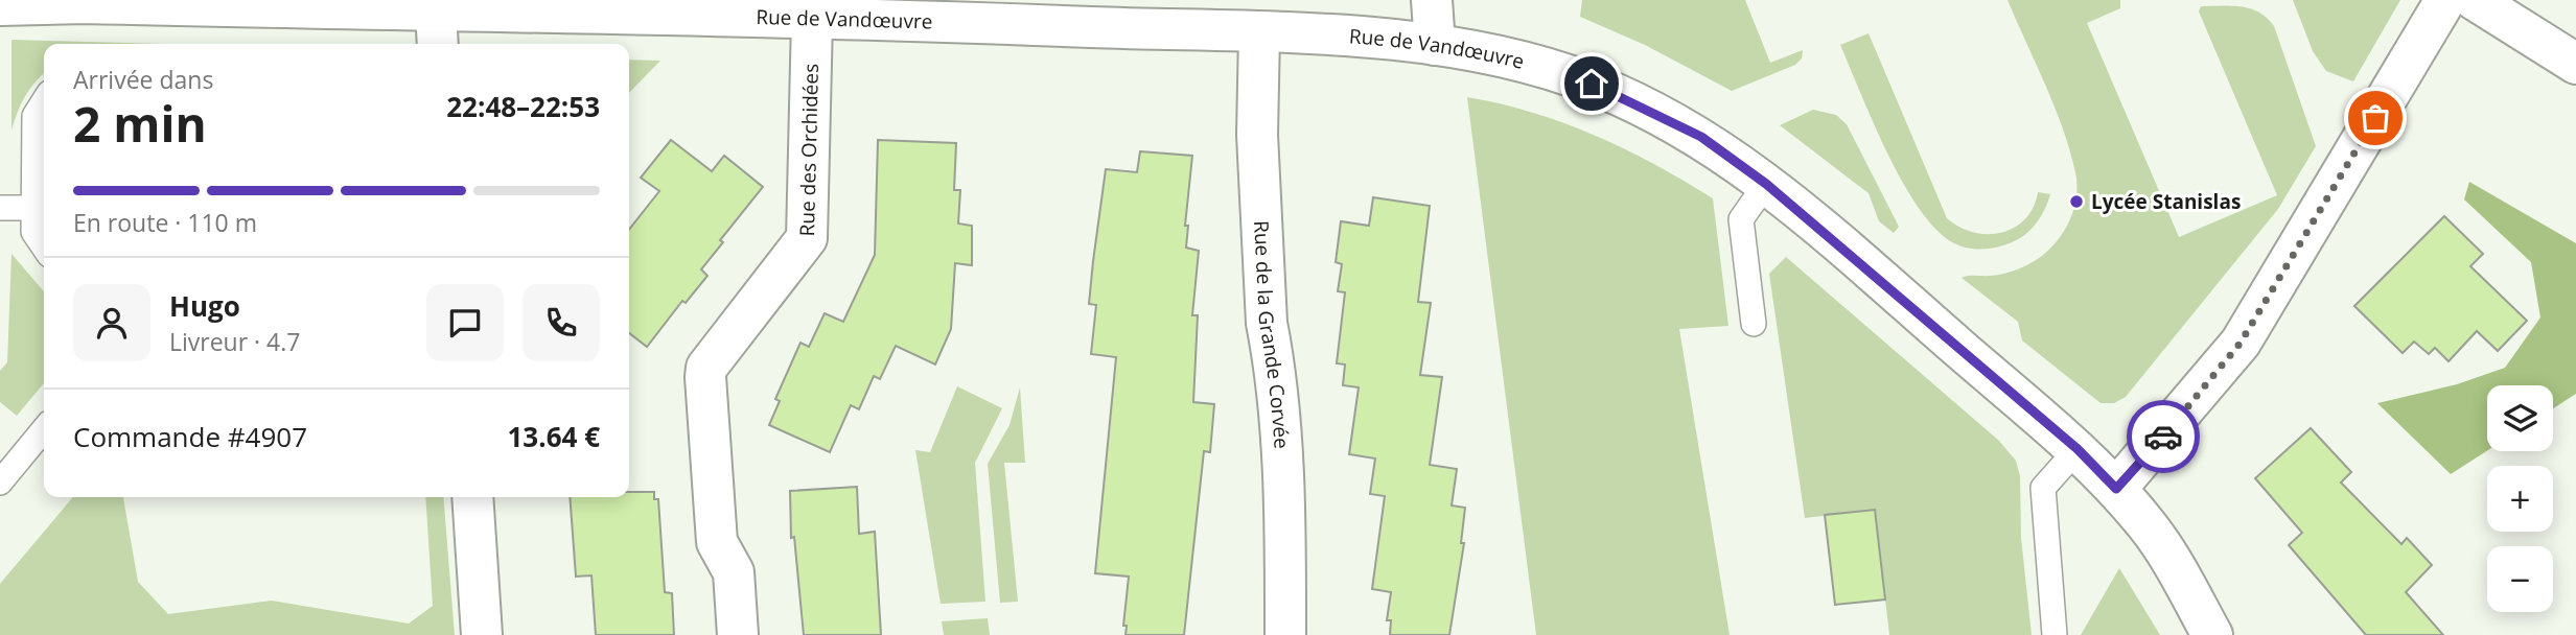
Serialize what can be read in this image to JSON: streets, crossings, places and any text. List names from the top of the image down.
{
  "streets": {
    "street": ["Rue de Vandœuvre", "Rue des Orchidées", "Rue de la Grande Corvée"]
  },
  "crossings": [
    ["Rue de Vandœuvre", "Rue des Orchidées"],
    ["Rue de Vandœuvre", "Rue de la Grande Corvée"]
  ],
  "places": ["Lycée Stanislas"],
  "page": {
    "heading": ["2 min", "Arrivée dans", "22:48–22:53"],
    "panel": [
      "Hugo",
      "Livreur · 4.7",
      "Commande #4907",
      "13.64 €"
    ],
    "bar": "En route · 110 m",
    "map_buttons": ["+", "−"]
  }
}
